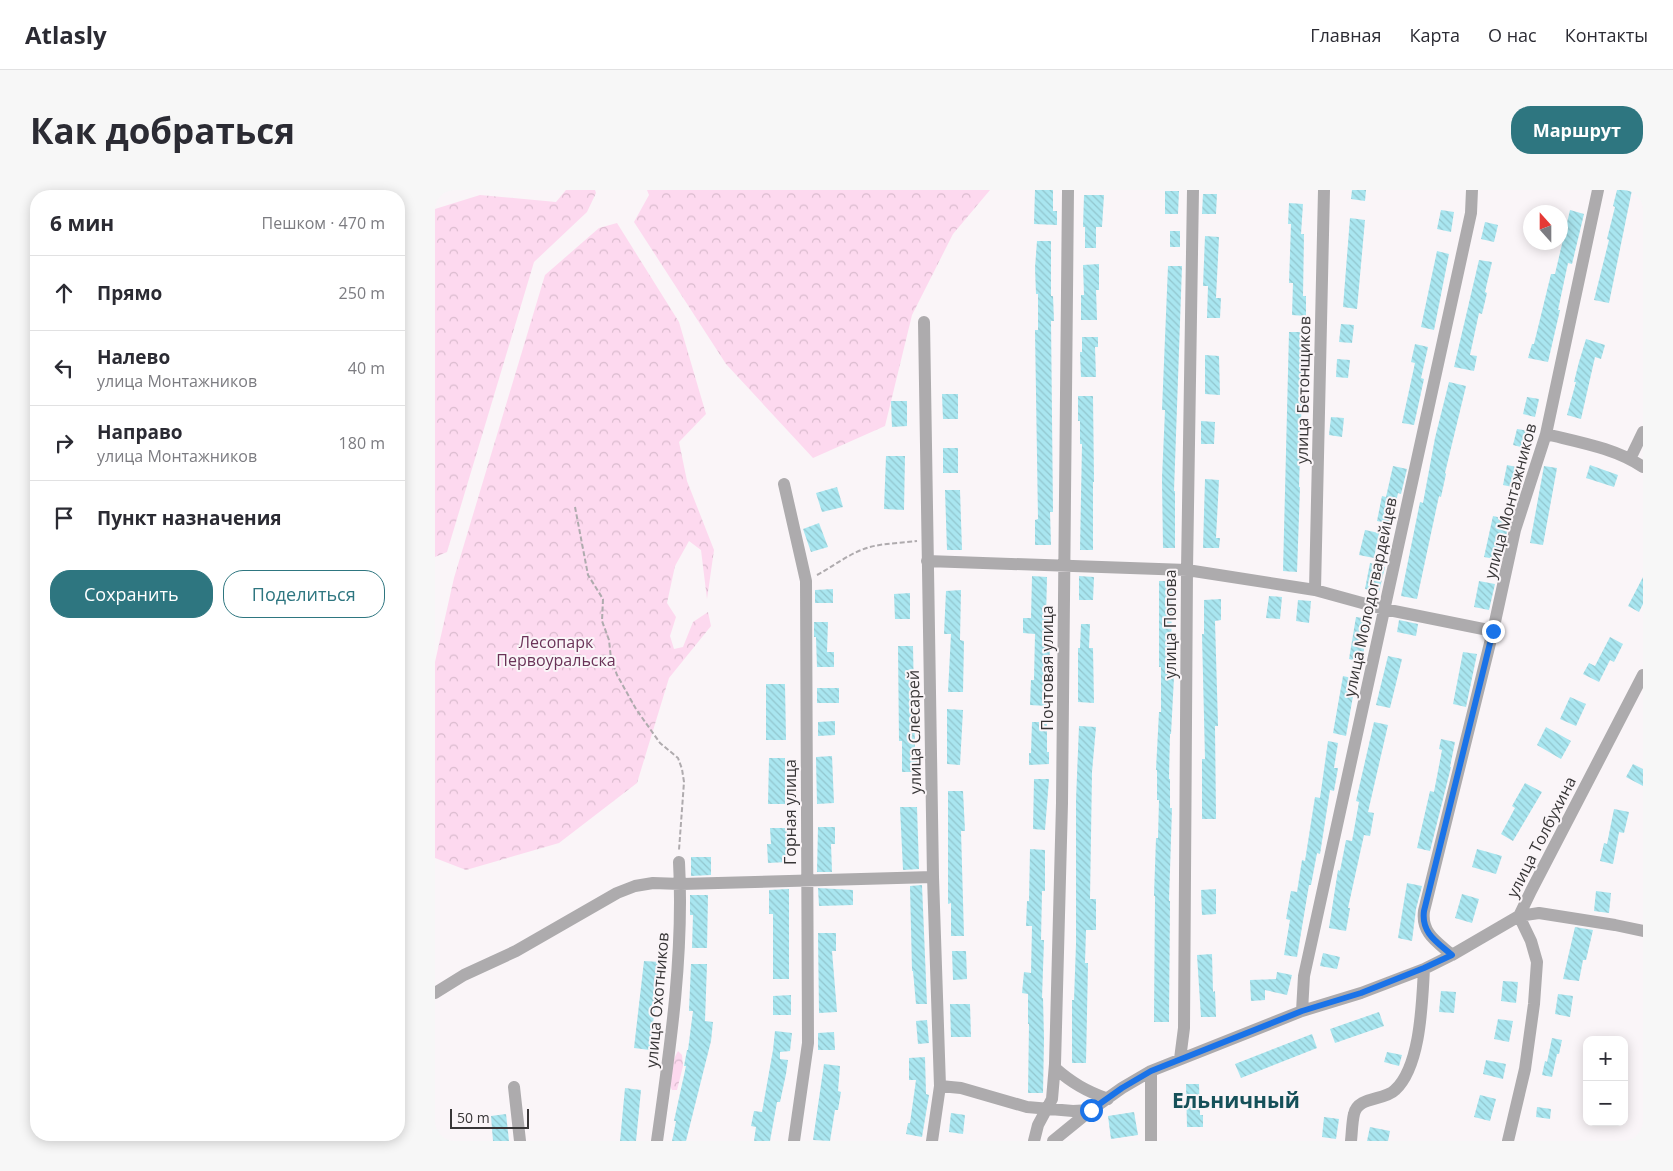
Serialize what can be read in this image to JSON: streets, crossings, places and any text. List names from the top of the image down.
{
  "streets": {
    "street": [
      "улица Бетонщиков",
      "улица Монтажников",
      "улица Молодогвардейцев",
      "улица Попова",
      "Почтовая улица",
      "улица Слесарей",
      "Горная улица",
      "улица Толбухина",
      "улица Охотников"
    ]
  },
  "districts": ["Ельничный"],
  "parks": ["Лесопарк Первоуральска"],
  "scale_bar": "50 m",
  "north": "top",
  "page": {
    "header": "Atlasly",
    "nav": [
      "Главная",
      "Карта",
      "О нас",
      "Контакты"
    ],
    "buttons": [
      "Маршрут",
      ["Сохранить", "Поделиться"]
    ],
    "title": "Как добраться",
    "heading": ["6 мин", "Пешком · 470 m"],
    "list": [
      ["Прямо", "250 m"],
      ["Налево", "улица Монтажников", "40 m"],
      ["Направо", "улица Монтажников", "180 m"],
      "Пункт назначения"
    ],
    "map_buttons": ["+", "−"],
    "scale": "50 m"
  }
}
